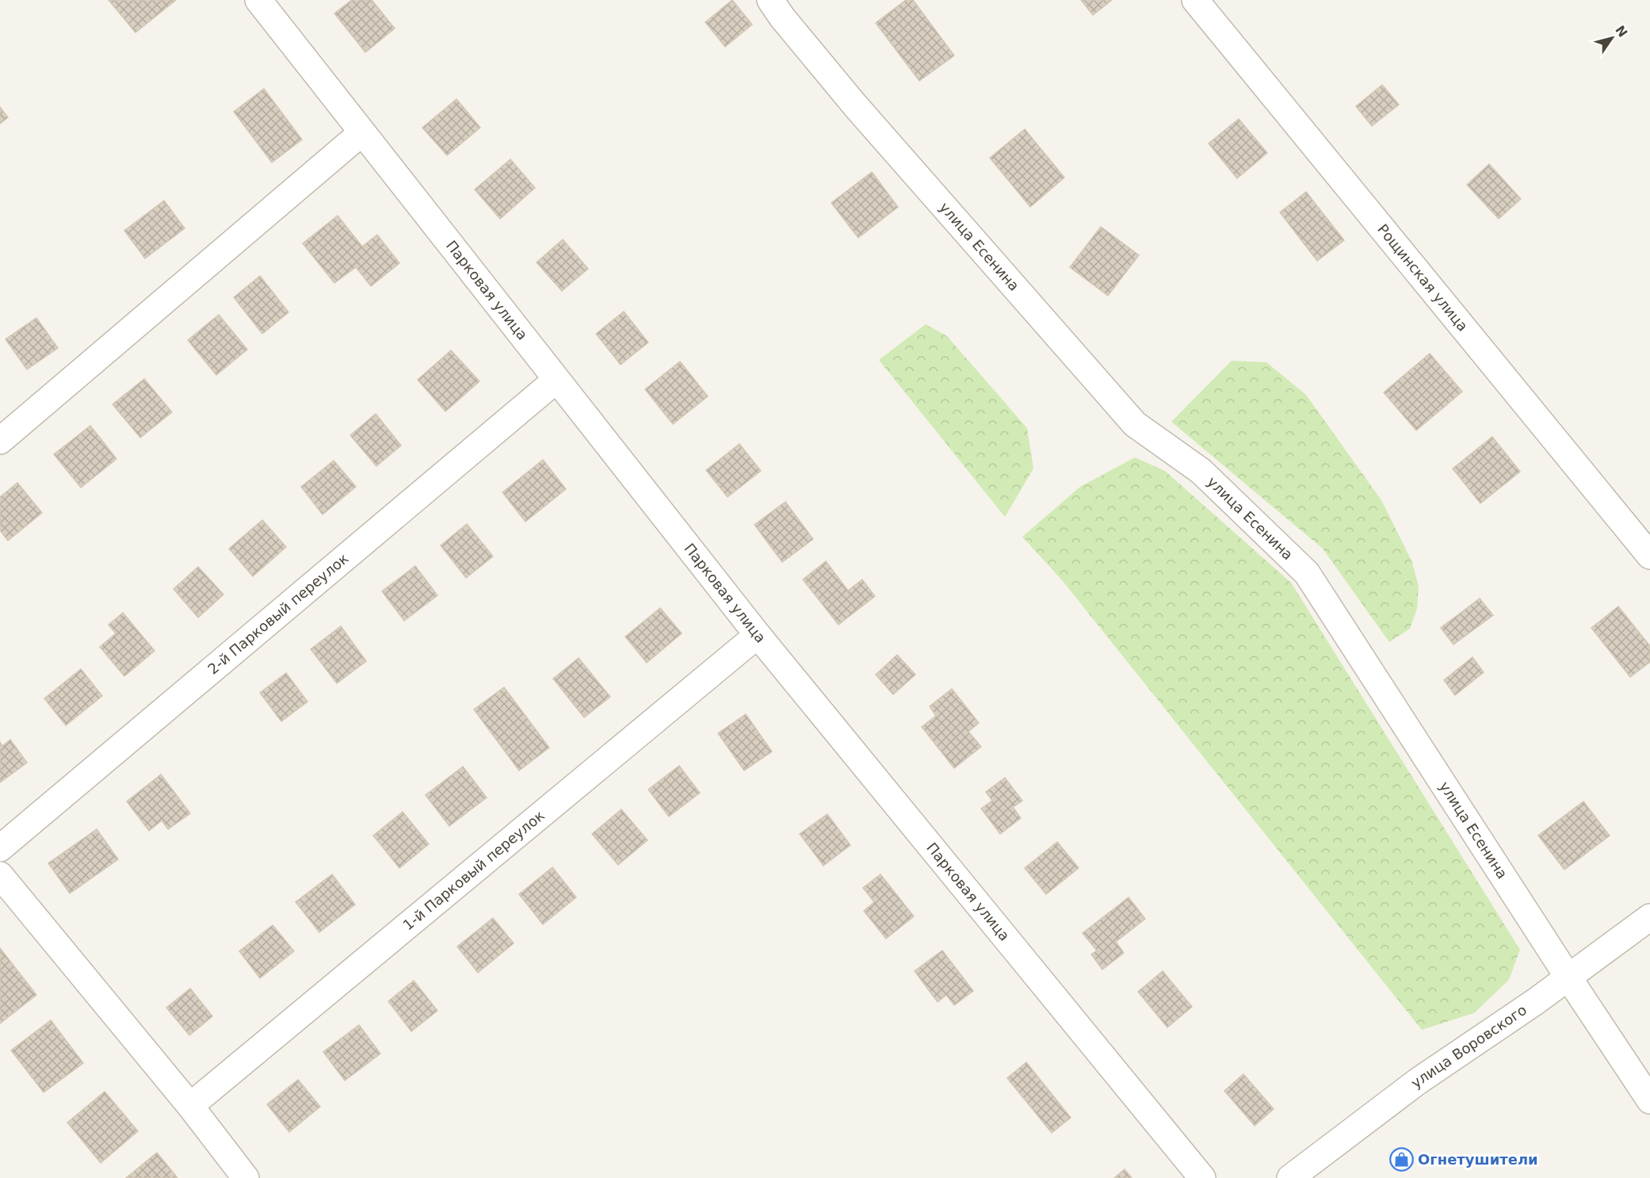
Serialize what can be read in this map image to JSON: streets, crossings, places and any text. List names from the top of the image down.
{
  "streets": {
    "street": [
      "улица Есенина",
      "Рощинская улица",
      "Парковая улица",
      "2-й Парковый переулок",
      "1-й Парковый переулок",
      "улица Воровского"
    ]
  },
  "crossings": [
    ["улица Есенина", "улица Воровского"],
    ["Парковая улица", "2-й Парковый переулок"],
    ["Парковая улица", "1-й Парковый переулок"]
  ],
  "places": {
    "shop": ["Огнетушители"]
  },
  "north": "top right"
}
